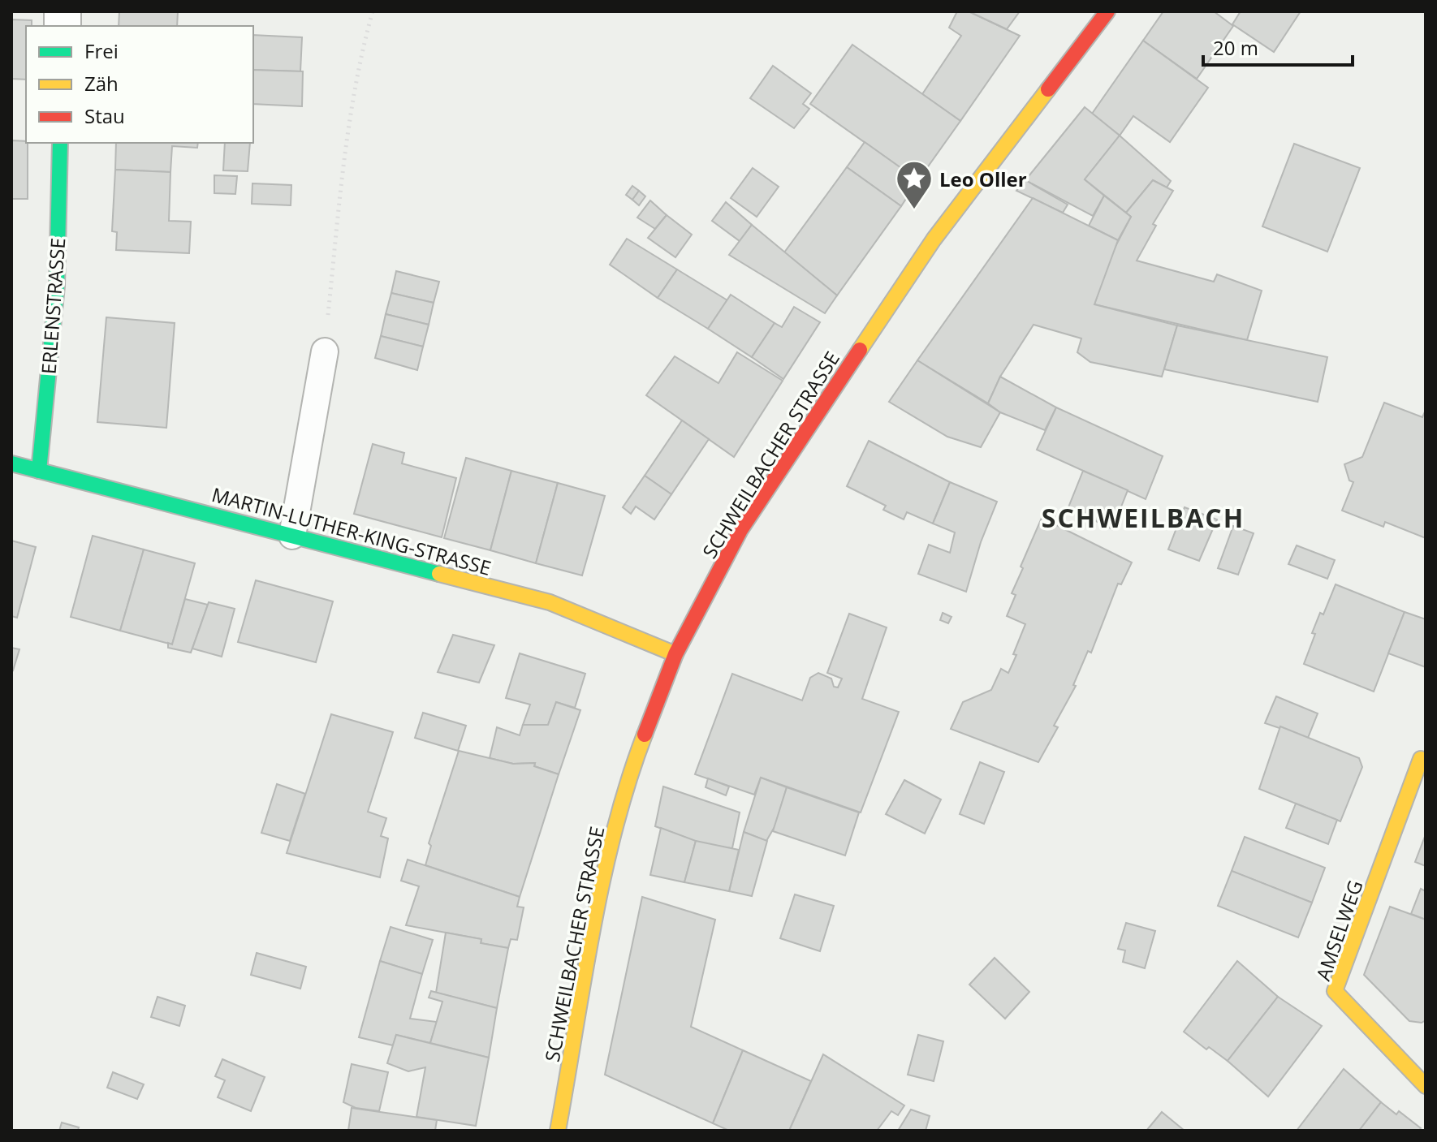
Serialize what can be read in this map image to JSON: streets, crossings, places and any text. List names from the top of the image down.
{
  "streets": {
    "street": [
      "ERLENSTRASSE",
      "SCHWEILBACHER STRASSE",
      "MARTIN-LUTHER-KING-STRASSE",
      "AMSELWEG"
    ]
  },
  "crossings": [
    ["ERLENSTRASSE", "MARTIN-LUTHER-KING-STRASSE"],
    ["SCHWEILBACHER STRASSE", "MARTIN-LUTHER-KING-STRASSE"]
  ],
  "districts": ["SCHWEILBACH"],
  "places": {
    "place": ["Leo Oller"]
  },
  "legend": ["Frei", "Zäh", "Stau"],
  "scale_bar": "20 m"
}
